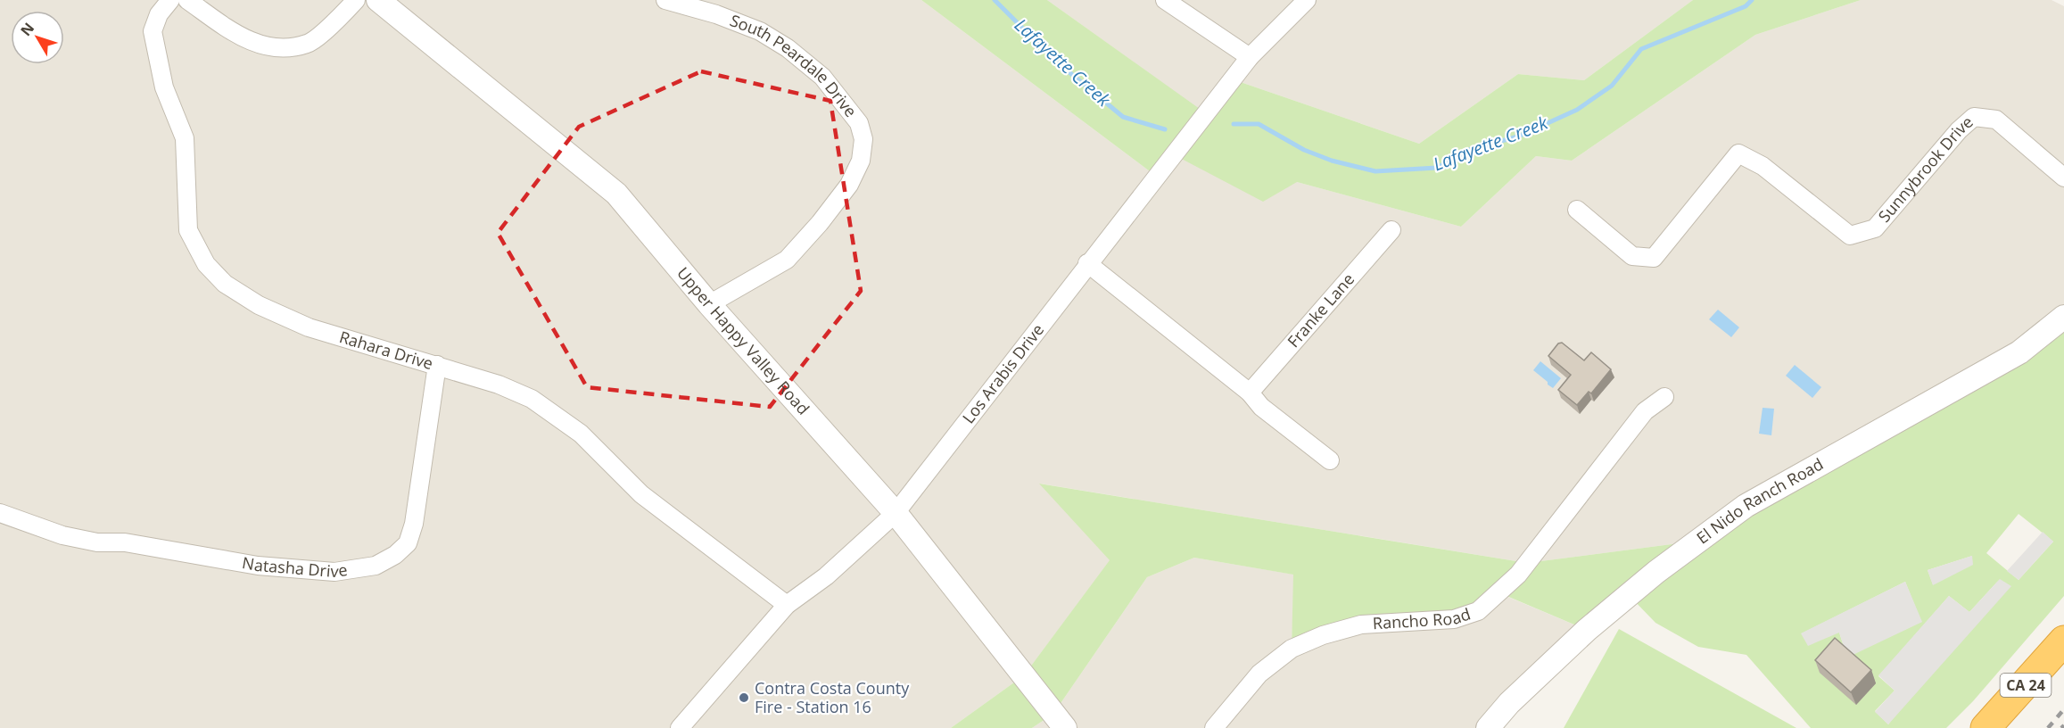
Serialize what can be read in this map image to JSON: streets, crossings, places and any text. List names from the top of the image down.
{
  "streets": {
    "highway": ["CA 24"],
    "street": [
      "South Peardale Drive",
      "Sunnybrook Drive",
      "Franke Lane",
      "Upper Happy Valley Road",
      "Rahara Drive",
      "Los Arabis Drive",
      "El Nido Ranch Road",
      "Natasha Drive",
      "Rancho Road"
    ]
  },
  "crossings": [
    ["South Peardale Drive", "Upper Happy Valley Road"],
    ["Upper Happy Valley Road", "Los Arabis Drive"],
    ["Rahara Drive", "Los Arabis Drive"],
    ["Rahara Drive", "Natasha Drive"]
  ],
  "water": ["Lafayette Creek"],
  "places": ["Contra Costa County Fire - Station 16"],
  "north": "top left"
}
